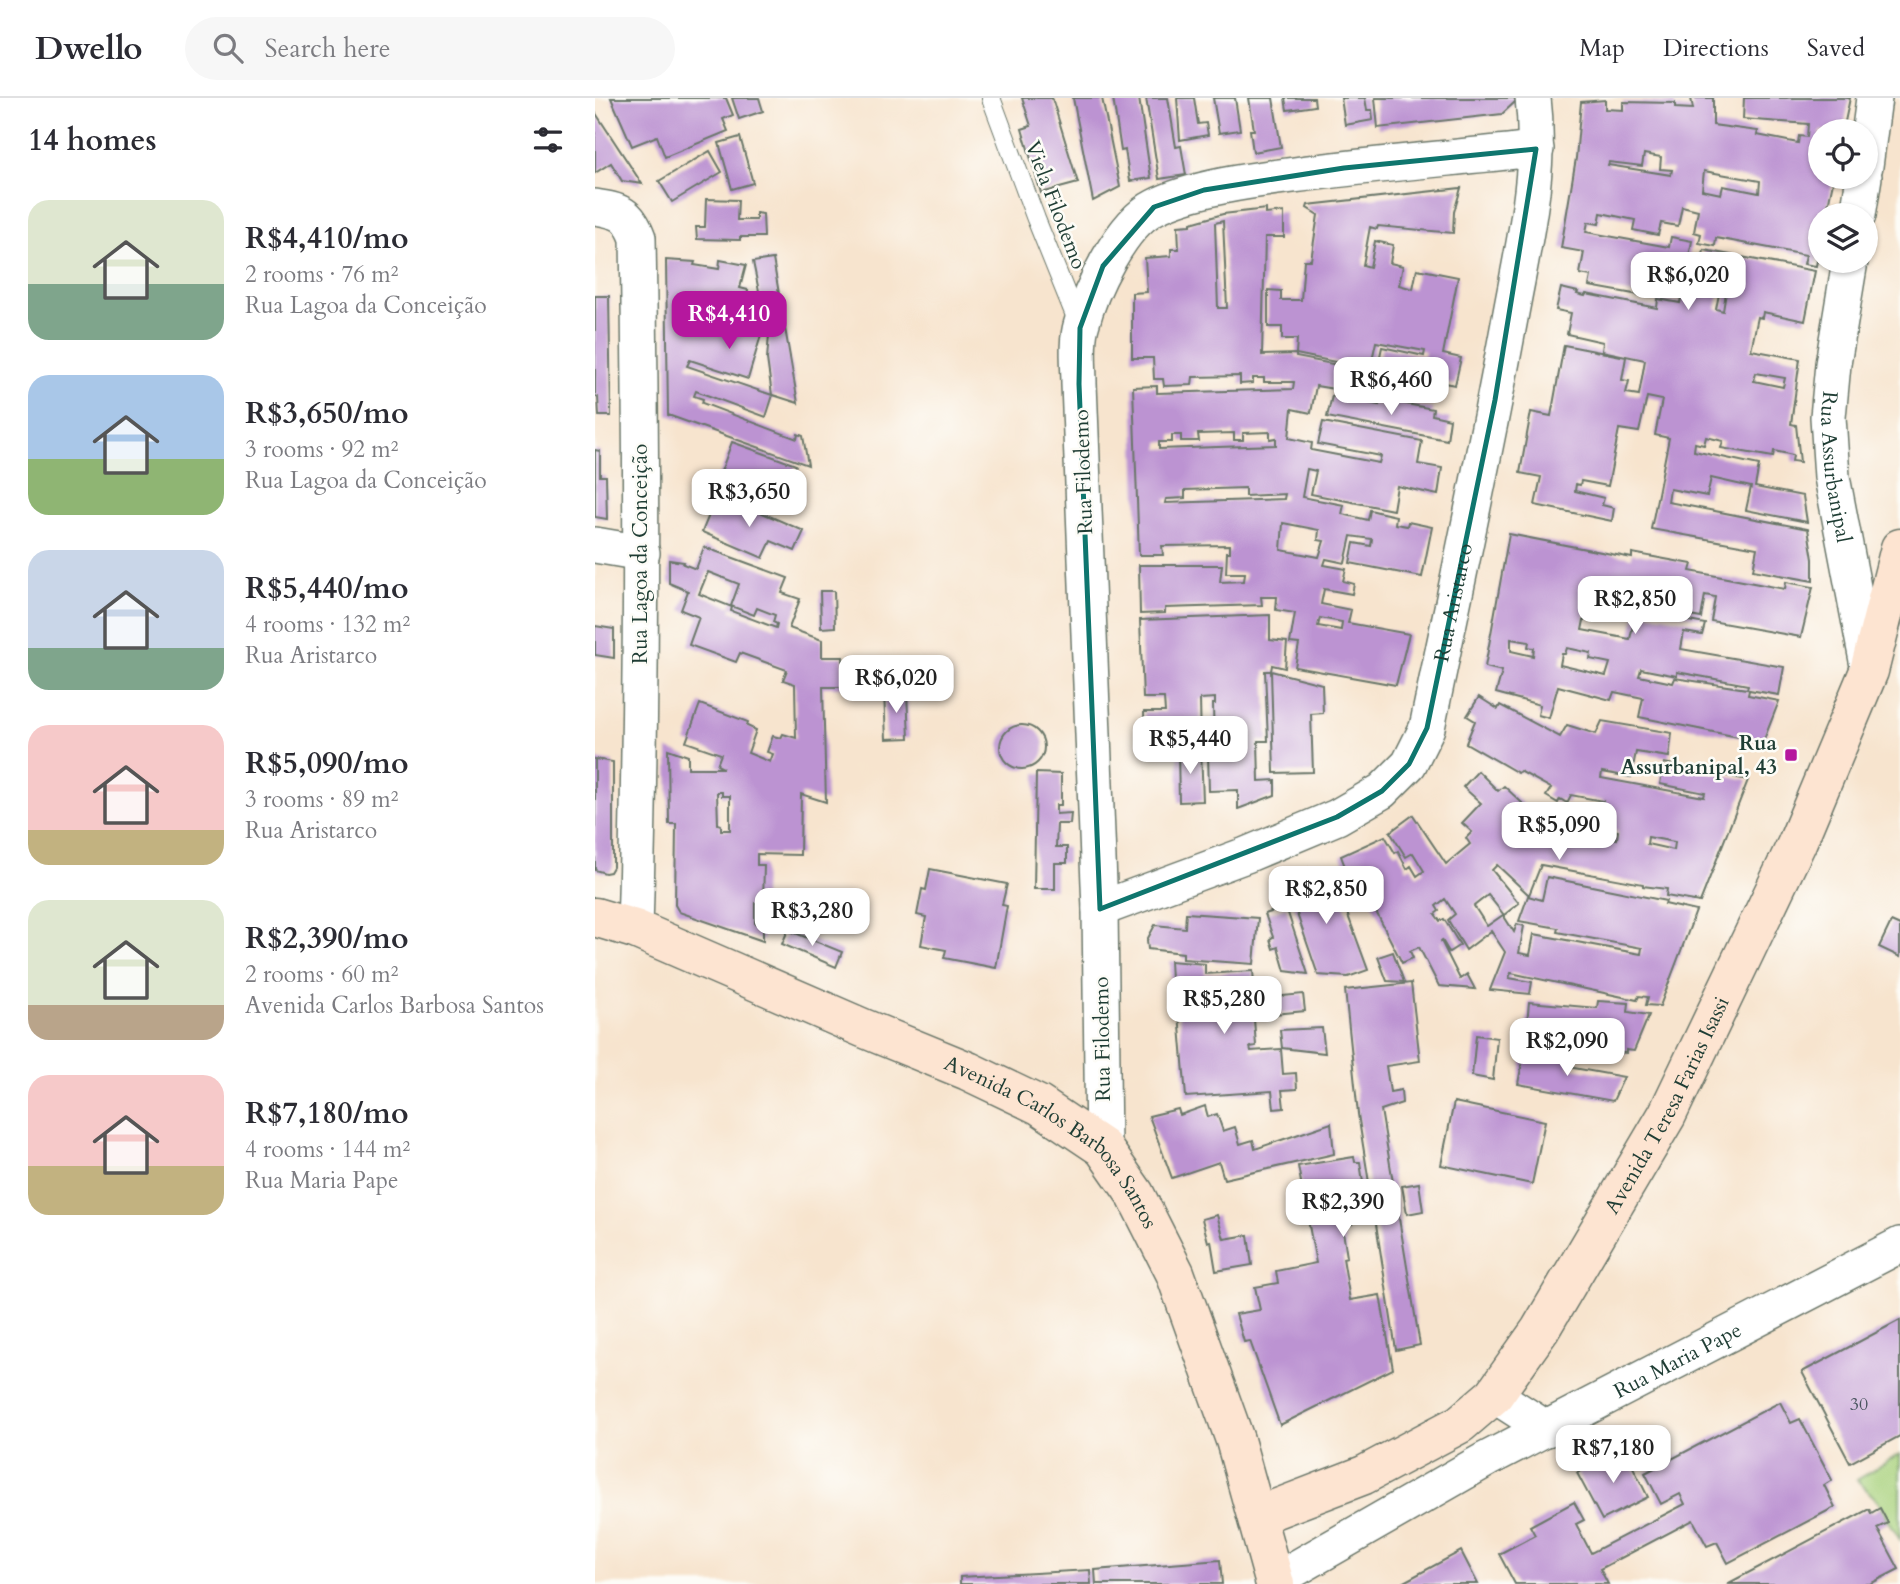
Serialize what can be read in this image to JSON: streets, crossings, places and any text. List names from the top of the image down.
{
  "streets": {
    "street": [
      "Rua Assurbanipal",
      "Rua Filodemo",
      "Rua Lagoa da Conceição",
      "Rua Aristarco",
      "Avenida Teresa Farias Isassi",
      "Avenida Carlos Barbosa Santos",
      "Rua Maria Pape"
    ],
    "lane": ["Viela Filodemo"]
  },
  "crossings": [
    ["Viela Filodemo", "Rua Filodemo"],
    ["Rua Assurbanipal", "Avenida Teresa Farias Isassi"],
    ["Rua Filodemo", "Rua Aristarco"],
    ["Rua Filodemo", "Avenida Carlos Barbosa Santos"],
    ["Rua Lagoa da Conceição", "Avenida Carlos Barbosa Santos"],
    ["Avenida Teresa Farias Isassi", "Avenida Carlos Barbosa Santos"],
    ["Avenida Carlos Barbosa Santos", "Rua Maria Pape"]
  ],
  "places": {
    "transit": ["Rua Assurbanipal, 43"]
  },
  "house_numbers": ["30"],
  "page": {
    "header": "Dwello",
    "search": "Search here",
    "nav": ["Map", "Directions", "Saved"],
    "heading": "14 homes",
    "list": [
      {
        "name": "R$4,410/mo",
        "note": "2 rooms · 76 m² · Rua Lagoa da Conceição"
      },
      {
        "name": "R$3,650/mo",
        "note": "3 rooms · 92 m² · Rua Lagoa da Conceição"
      },
      {
        "name": "R$5,440/mo",
        "note": "4 rooms · 132 m² · Rua Aristarco"
      },
      {
        "name": "R$5,090/mo",
        "note": "3 rooms · 89 m² · Rua Aristarco"
      },
      {
        "name": "R$2,390/mo",
        "note": "2 rooms · 60 m² · Avenida Carlos Barbosa Santos"
      },
      {
        "name": "R$7,180/mo",
        "note": "4 rooms · 144 m² · Rua Maria Pape"
      }
    ],
    "price": [
      "R$6,020",
      "R$4,410",
      "R$6,460",
      "R$3,650",
      "R$2,850",
      "R$6,020",
      "R$5,440",
      "R$5,090",
      "R$2,850",
      "R$3,280",
      "R$5,280",
      "R$2,090",
      "R$2,390",
      "R$7,180"
    ]
  }
}
